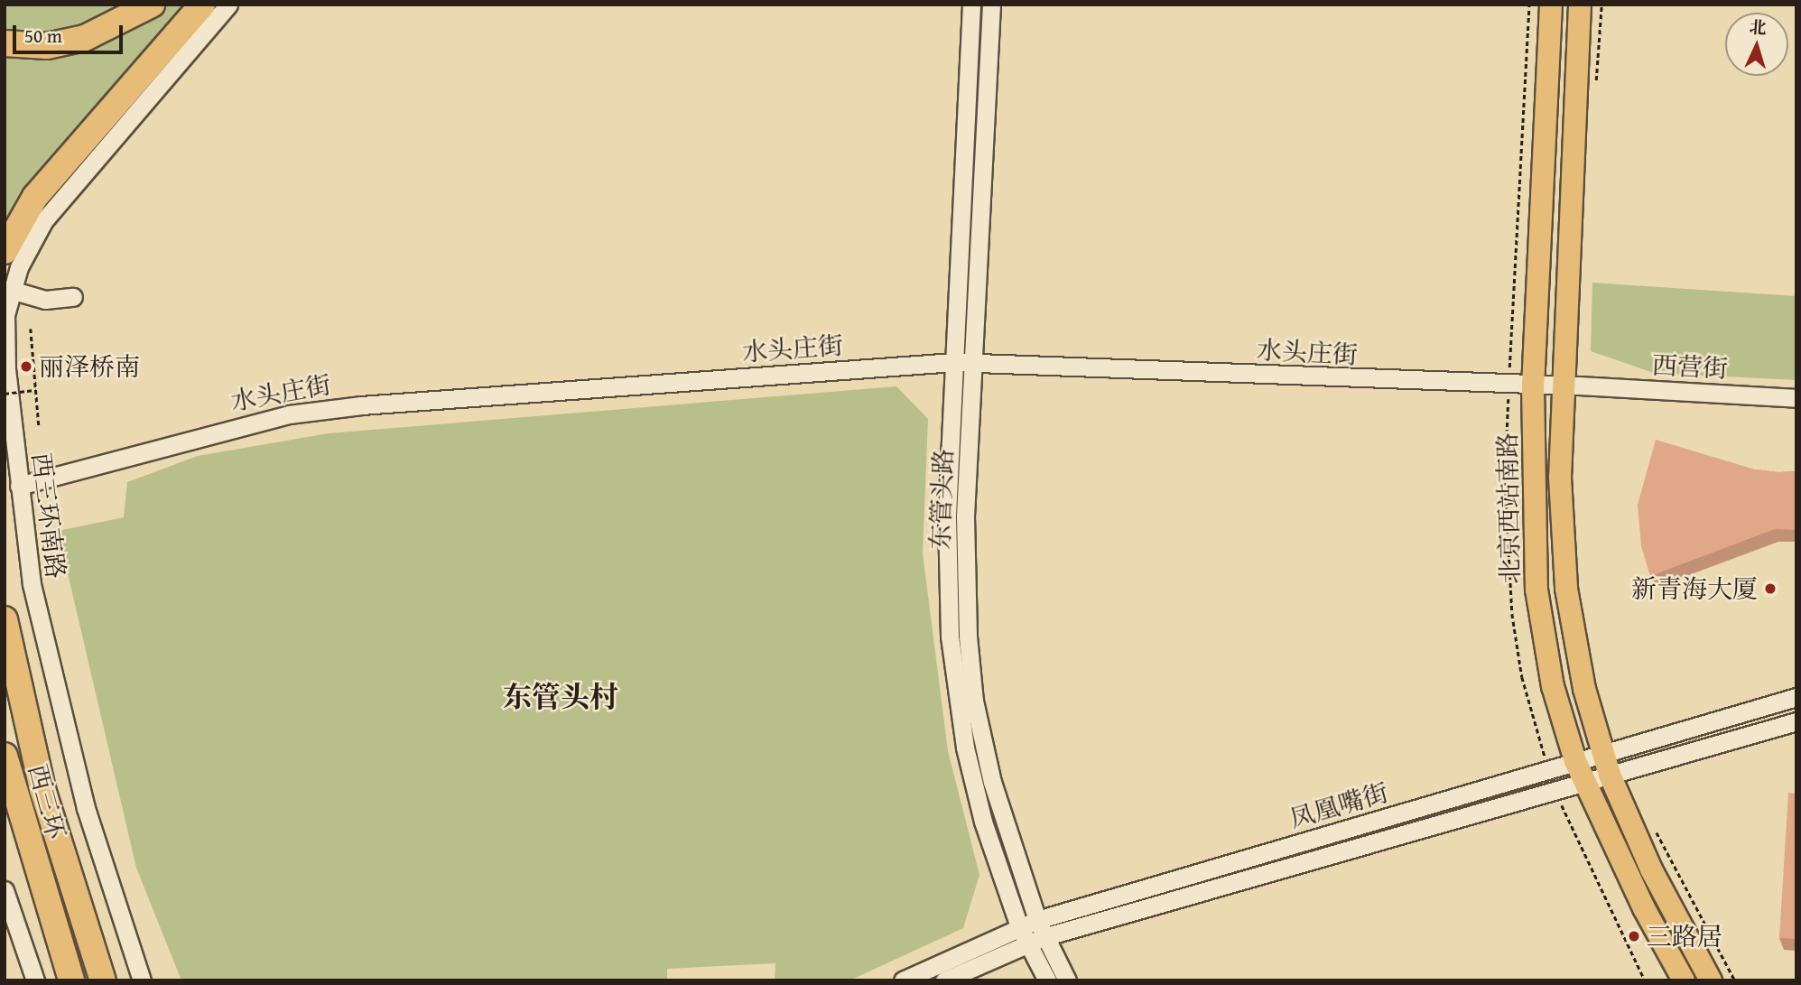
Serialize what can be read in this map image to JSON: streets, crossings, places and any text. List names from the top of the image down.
{
  "streets": {
    "highway": ["西三环"],
    "main road": ["北京西站南路"],
    "street": [
      "水头庄街",
      "西营街",
      "东管头路",
      "西三环南路",
      "凤凰嘴街"
    ]
  },
  "crossings": [
    ["水头庄街", "西营街"],
    ["水头庄街", "东管头路"],
    ["水头庄街", "北京西站南路"],
    ["水头庄街", "西三环南路"],
    ["西营街", "北京西站南路"],
    ["东管头路", "凤凰嘴街"],
    ["北京西站南路", "凤凰嘴街"]
  ],
  "districts": ["东管头村"],
  "places": ["丽泽桥南", "新青海大厦", "三路居"],
  "scale_bar": "50 m",
  "north": "top"
}
